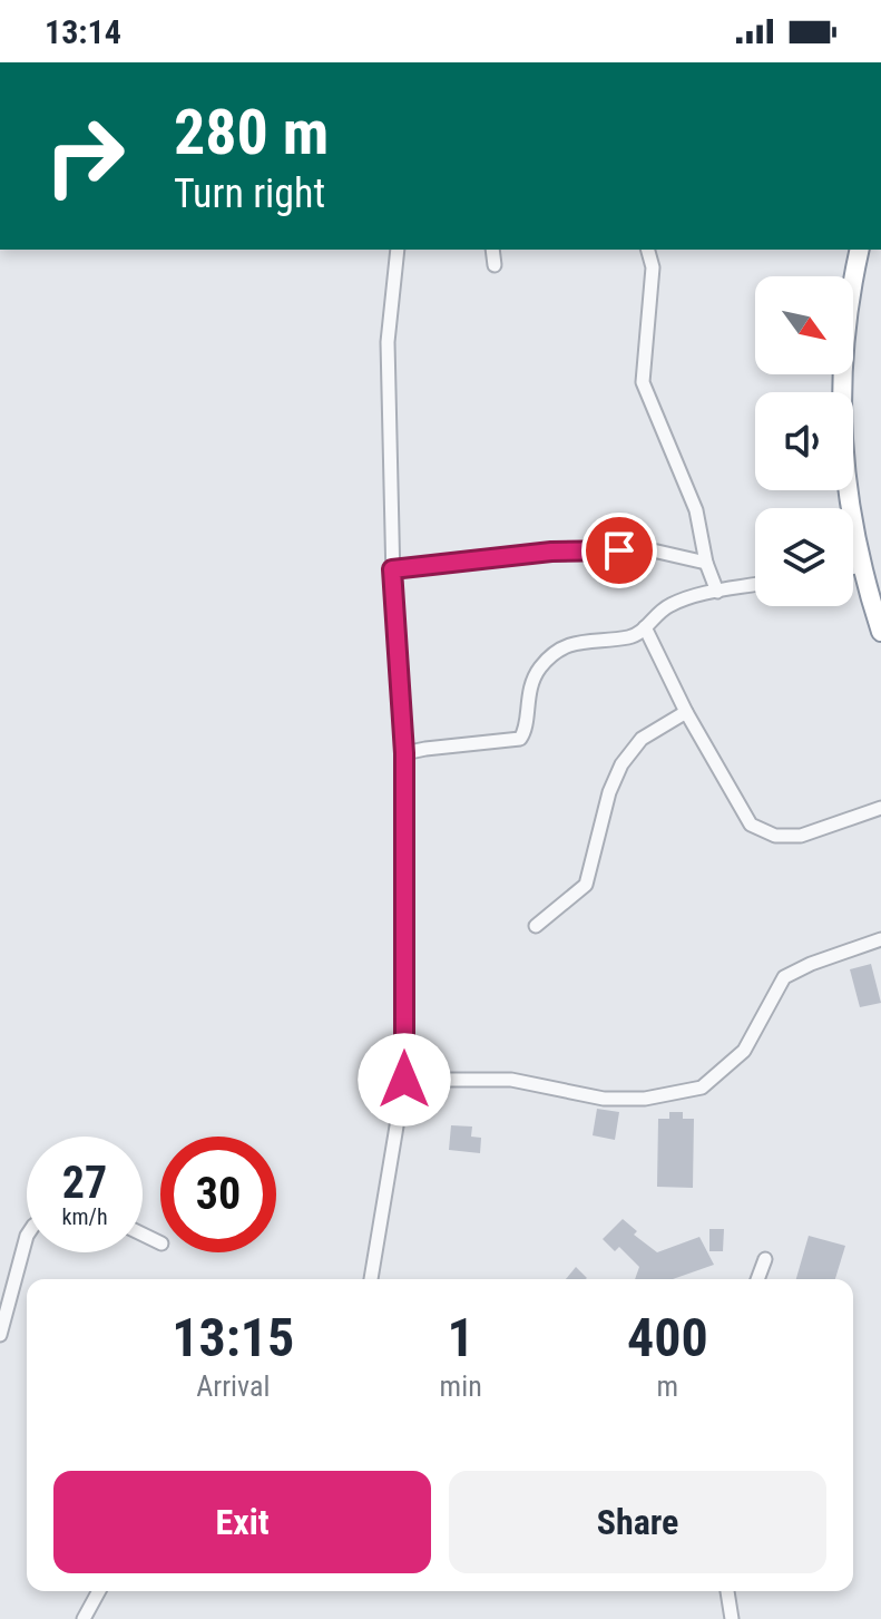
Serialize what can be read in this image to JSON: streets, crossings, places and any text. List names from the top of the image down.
{
  "north": "bottom right",
  "page": {
    "status": "13:14",
    "turn": ["280 m", "Turn right"],
    "speed": "27 km/h",
    "limit": "30",
    "eta": [
      "13:15",
      "Arrival",
      "1",
      "min",
      "400",
      "m"
    ],
    "buttons": ["Exit", "Share"]
  }
}
